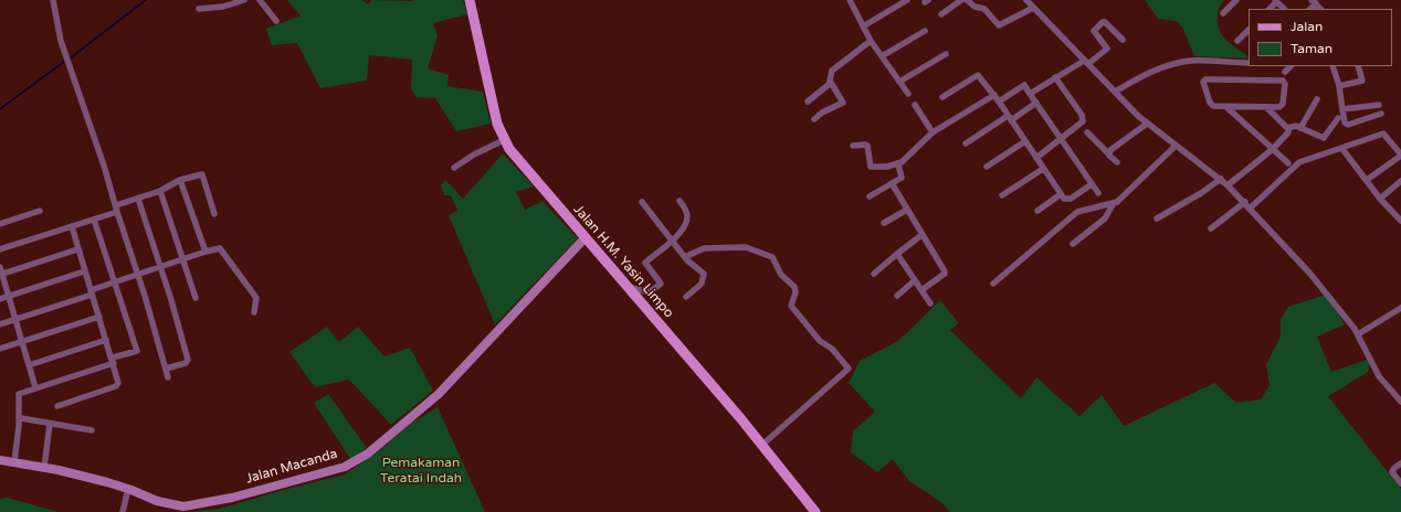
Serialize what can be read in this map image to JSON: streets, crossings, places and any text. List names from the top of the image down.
{
  "streets": {
    "main road": ["Jalan H.M. Yasin Limpo"],
    "street": ["Jalan Macanda"]
  },
  "crossings": [
    ["Jalan H.M. Yasin Limpo", "Jalan Macanda"]
  ],
  "parks": ["Pemakaman Teratai Indah"],
  "legend": ["Jalan", "Taman"]
}
